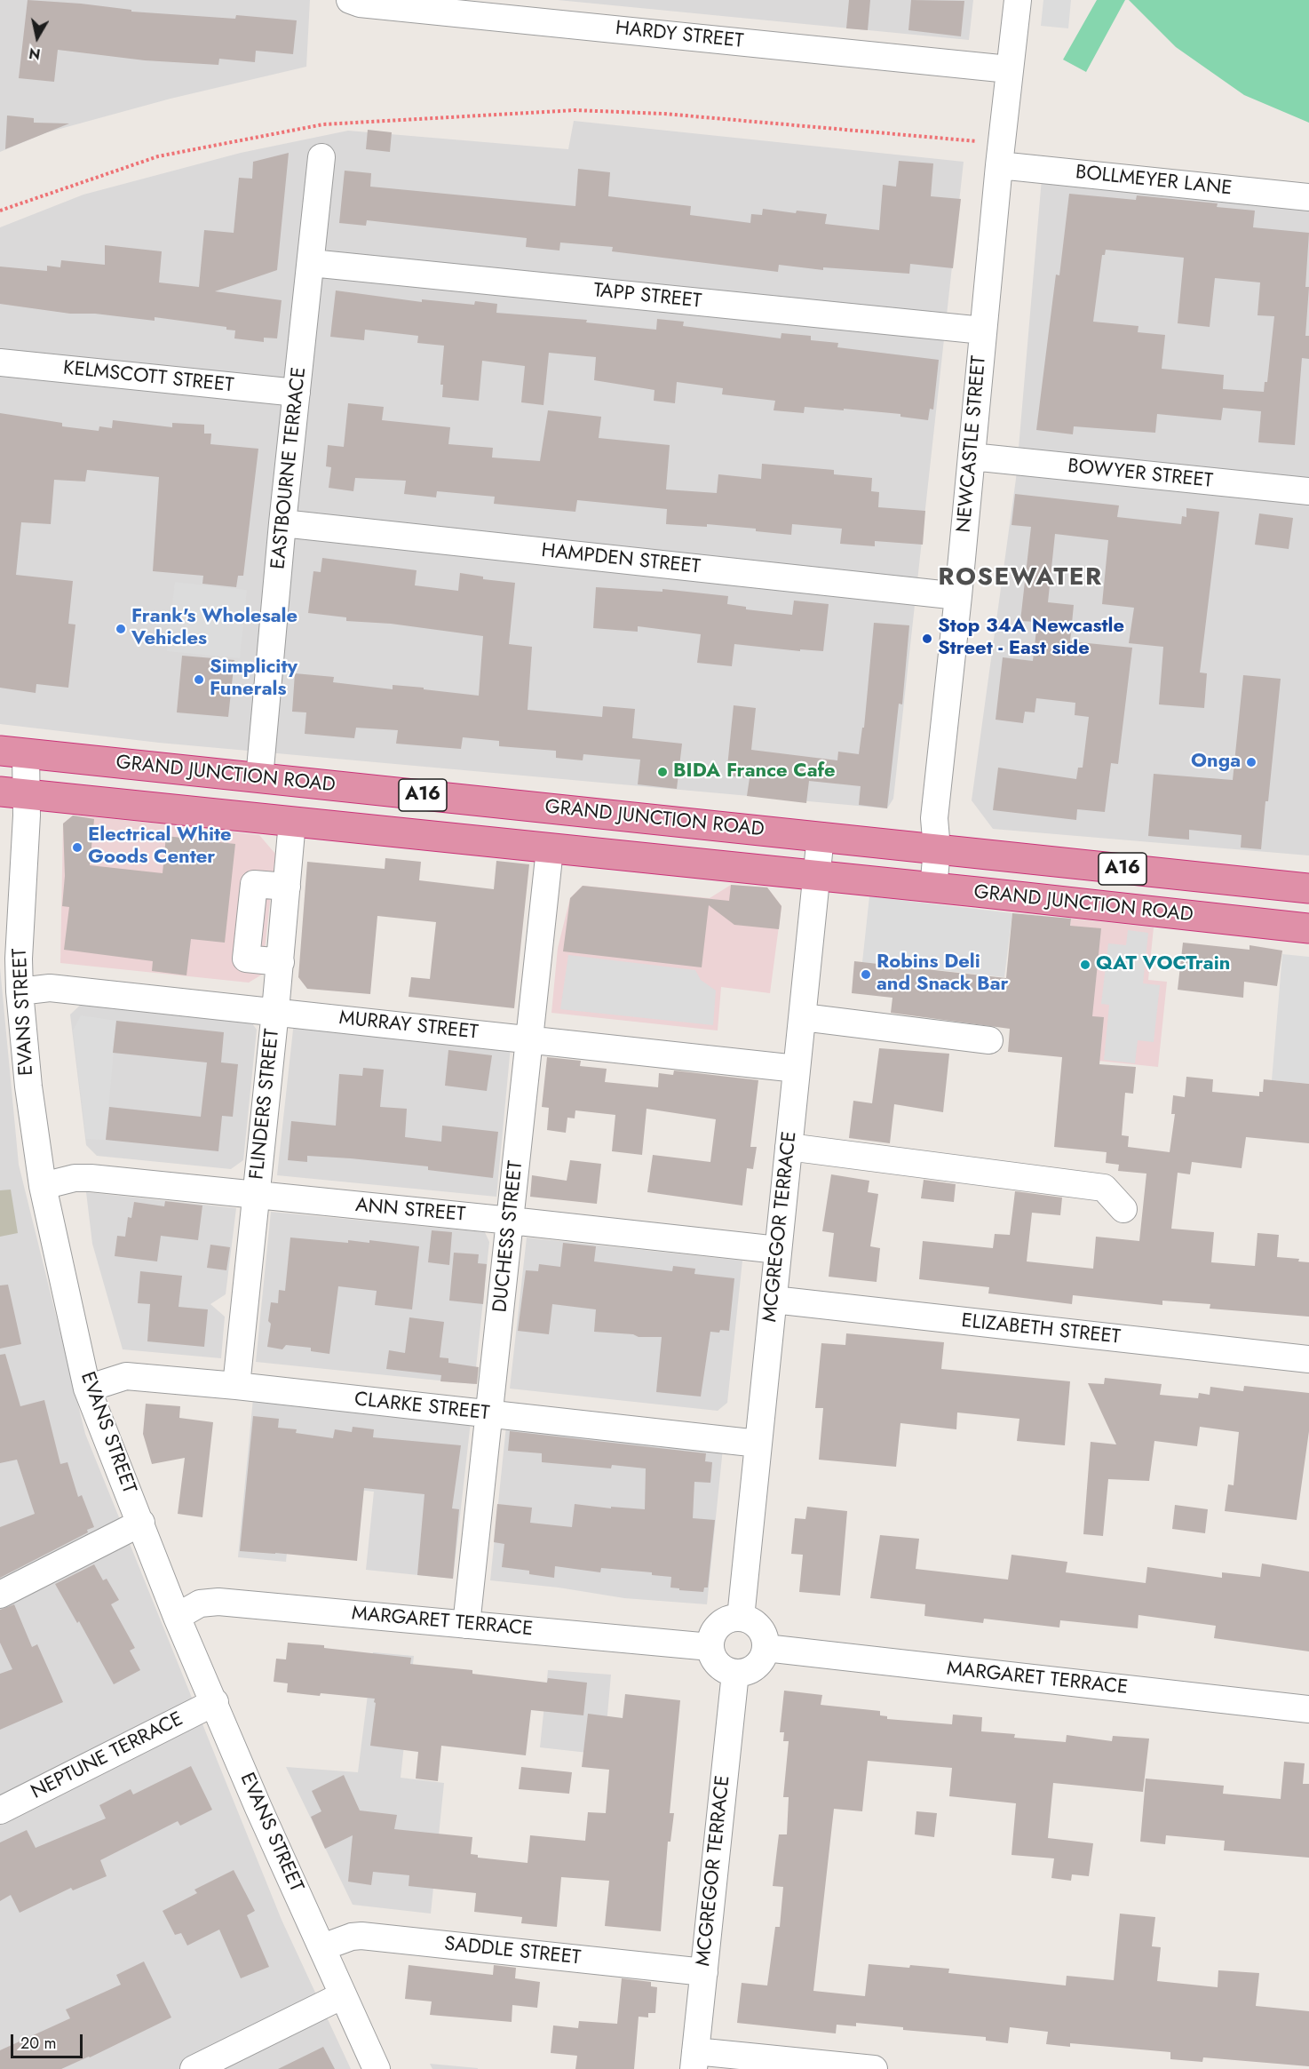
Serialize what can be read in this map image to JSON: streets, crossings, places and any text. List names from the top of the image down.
{
  "streets": {
    "highway": ["GRAND JUNCTION ROAD", "A16"],
    "street": [
      "HARDY STREET",
      "BOLLMEYER LANE",
      "TAPP STREET",
      "KELMSCOTT STREET",
      "NEWCASTLE STREET",
      "EASTBOURNE TERRACE",
      "BOWYER STREET",
      "HAMPDEN STREET",
      "EVANS STREET",
      "MURRAY STREET",
      "FLINDERS STREET",
      "ANN STREET",
      "MCGREGOR TERRACE",
      "DUCHESS STREET",
      "ELIZABETH STREET",
      "CLARKE STREET",
      "MARGARET TERRACE",
      "NEPTUNE TERRACE",
      "SADDLE STREET"
    ]
  },
  "crossings": [
    ["HARDY STREET", "NEWCASTLE STREET"],
    ["BOLLMEYER LANE", "NEWCASTLE STREET"],
    ["TAPP STREET", "NEWCASTLE STREET"],
    ["TAPP STREET", "EASTBOURNE TERRACE"],
    ["KELMSCOTT STREET", "EASTBOURNE TERRACE"],
    ["NEWCASTLE STREET", "BOWYER STREET"],
    ["NEWCASTLE STREET", "HAMPDEN STREET"],
    ["NEWCASTLE STREET", "GRAND JUNCTION ROAD"],
    ["EASTBOURNE TERRACE", "HAMPDEN STREET"],
    ["EASTBOURNE TERRACE", "GRAND JUNCTION ROAD"],
    ["GRAND JUNCTION ROAD", "EVANS STREET"],
    ["GRAND JUNCTION ROAD", "FLINDERS STREET"],
    ["GRAND JUNCTION ROAD", "MCGREGOR TERRACE"],
    ["GRAND JUNCTION ROAD", "DUCHESS STREET"],
    ["EVANS STREET", "MURRAY STREET"],
    ["EVANS STREET", "ANN STREET"],
    ["EVANS STREET", "CLARKE STREET"],
    ["EVANS STREET", "MARGARET TERRACE"],
    ["EVANS STREET", "NEPTUNE TERRACE"],
    ["EVANS STREET", "SADDLE STREET"],
    ["MURRAY STREET", "FLINDERS STREET"],
    ["MURRAY STREET", "MCGREGOR TERRACE"],
    ["MURRAY STREET", "DUCHESS STREET"],
    ["FLINDERS STREET", "ANN STREET"],
    ["FLINDERS STREET", "CLARKE STREET"],
    ["ANN STREET", "MCGREGOR TERRACE"],
    ["ANN STREET", "DUCHESS STREET"],
    ["MCGREGOR TERRACE", "ELIZABETH STREET"],
    ["MCGREGOR TERRACE", "CLARKE STREET"],
    ["MCGREGOR TERRACE", "MARGARET TERRACE"],
    ["MCGREGOR TERRACE", "SADDLE STREET"],
    ["DUCHESS STREET", "CLARKE STREET"],
    ["DUCHESS STREET", "MARGARET TERRACE"]
  ],
  "districts": ["ROSEWATER"],
  "places": [
    "Frank's Wholesale Vehicles",
    "Stop 34A Newcastle Street - East side",
    "Simplicity Funerals",
    "Onga",
    "BIDA France Cafe",
    "Electrical White Goods Center",
    "QAT VOCTrain",
    "Robins Deli and Snack Bar"
  ],
  "scale_bar": "20 m",
  "north": "bottom"
}
